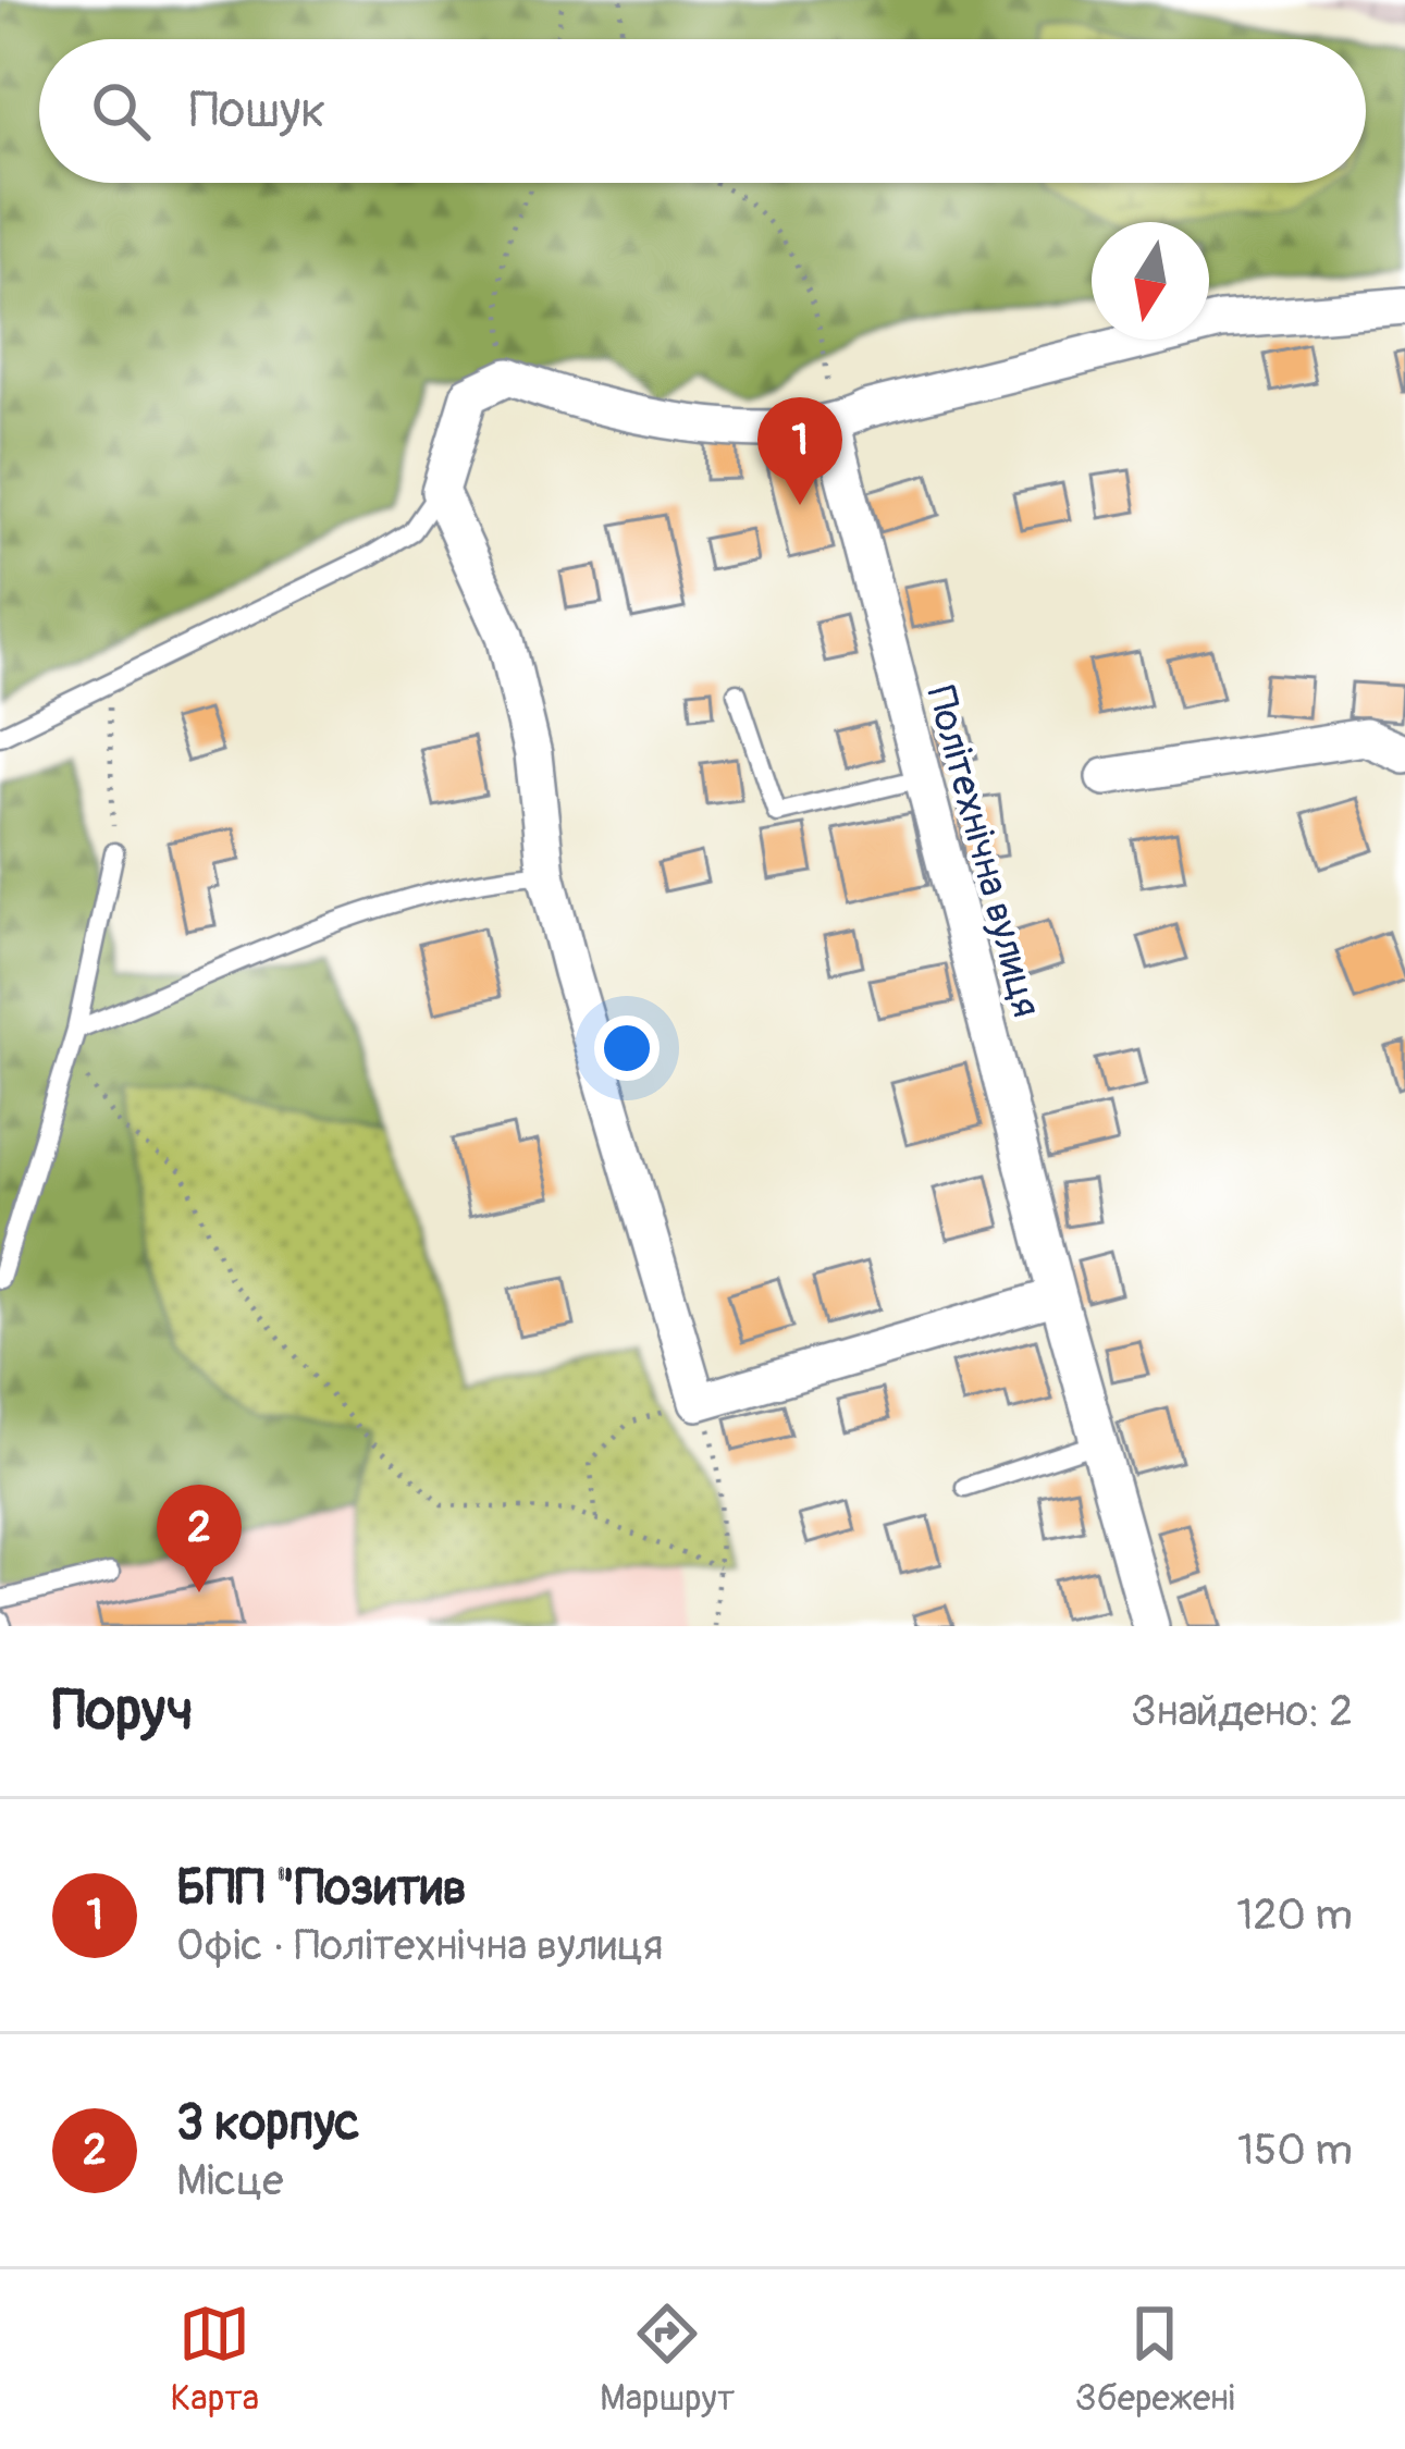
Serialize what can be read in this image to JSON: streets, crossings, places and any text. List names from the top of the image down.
{
  "streets": {
    "street": ["Політехнічна вулиця"]
  },
  "north": "bottom",
  "page": {
    "search": "Пошук",
    "pins": ["1", "2"],
    "heading": ["Поруч", "Знайдено: 2"],
    "list": [
      {
        "mark": "1",
        "name": "БПП \"Позитив",
        "note": "Офіс · Політехнічна вулиця",
        "value": "120 m"
      },
      {
        "mark": "2",
        "name": "3 корпус",
        "note": "Місце",
        "value": "150 m"
      }
    ],
    "nav": ["Карта", "Маршрут", "Збережені"]
  }
}
